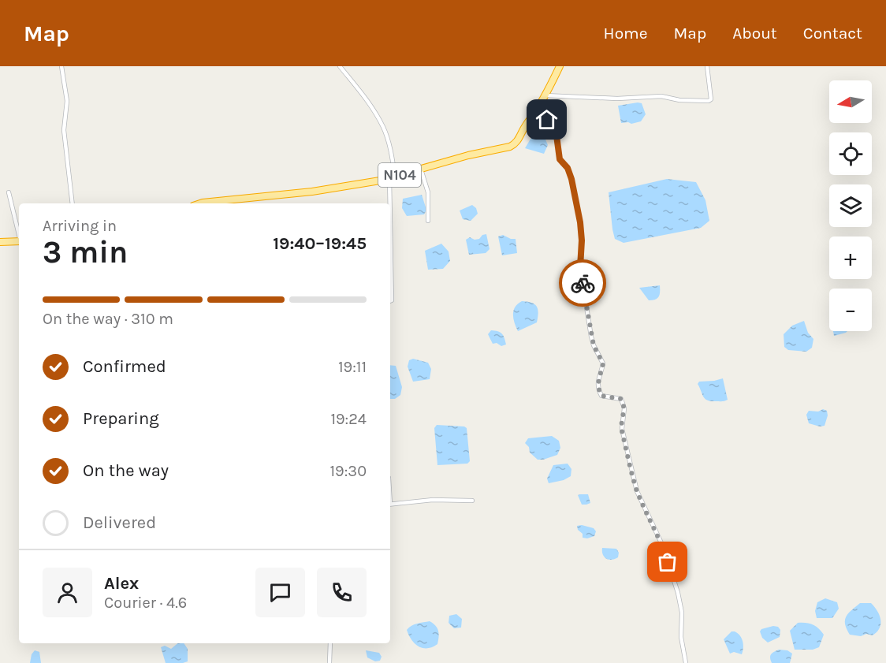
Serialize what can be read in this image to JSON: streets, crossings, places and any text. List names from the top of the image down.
{
  "streets": {
    "highway": ["N104"]
  },
  "north": "left",
  "page": {
    "header": "Map",
    "nav": [
      "Home",
      "Map",
      "About",
      "Contact"
    ],
    "map_buttons": ["+", "−"],
    "heading": ["3 min", "Arriving in", "19:40–19:45"],
    "panel": ["Alex", "Courier · 4.6"],
    "bar": "On the way · 310 m",
    "list": [
      ["Confirmed", "19:11"],
      ["Preparing", "19:24"],
      ["On the way", "19:30"],
      "Delivered"
    ]
  }
}
